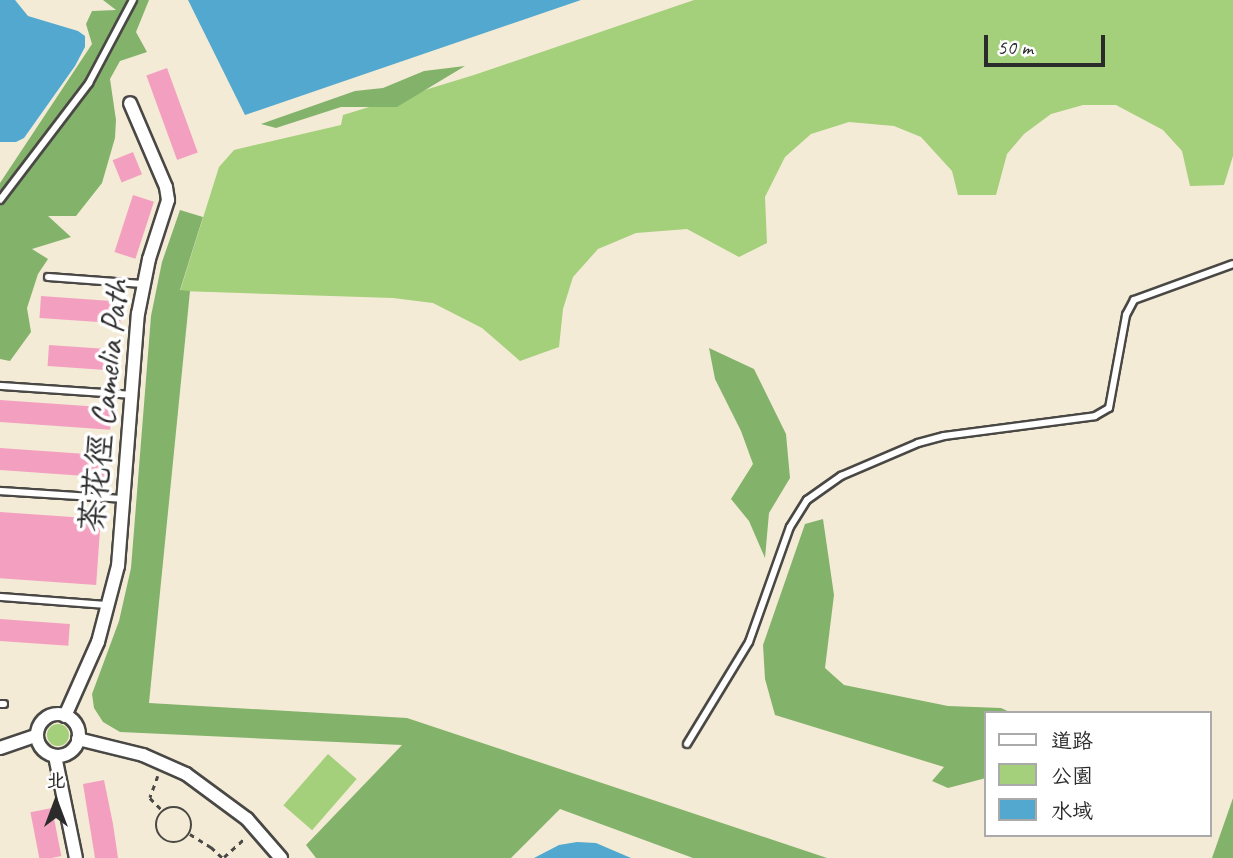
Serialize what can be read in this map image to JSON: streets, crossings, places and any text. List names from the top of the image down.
{
  "streets": {
    "street": ["茶花徑 Camelia Path"]
  },
  "legend": ["道路", "公園", "水域"],
  "scale_bar": "50 m",
  "north": "top"
}
